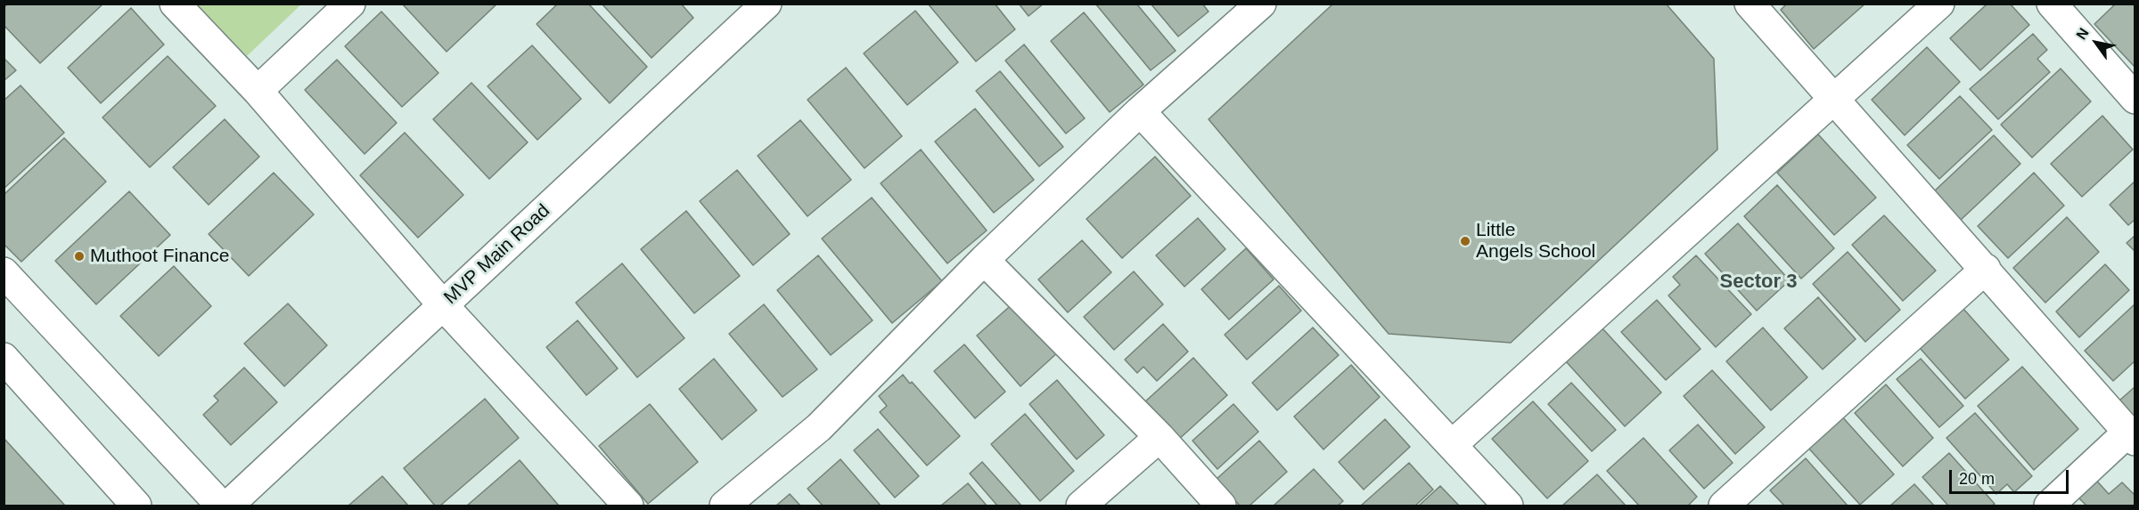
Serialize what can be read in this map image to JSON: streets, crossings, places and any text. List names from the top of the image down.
{
  "streets": {
    "street": ["MVP Main Road"]
  },
  "districts": ["Sector 3"],
  "places": ["Little Angels School", "Muthoot Finance"],
  "scale_bar": "20 m",
  "north": "top left"
}
